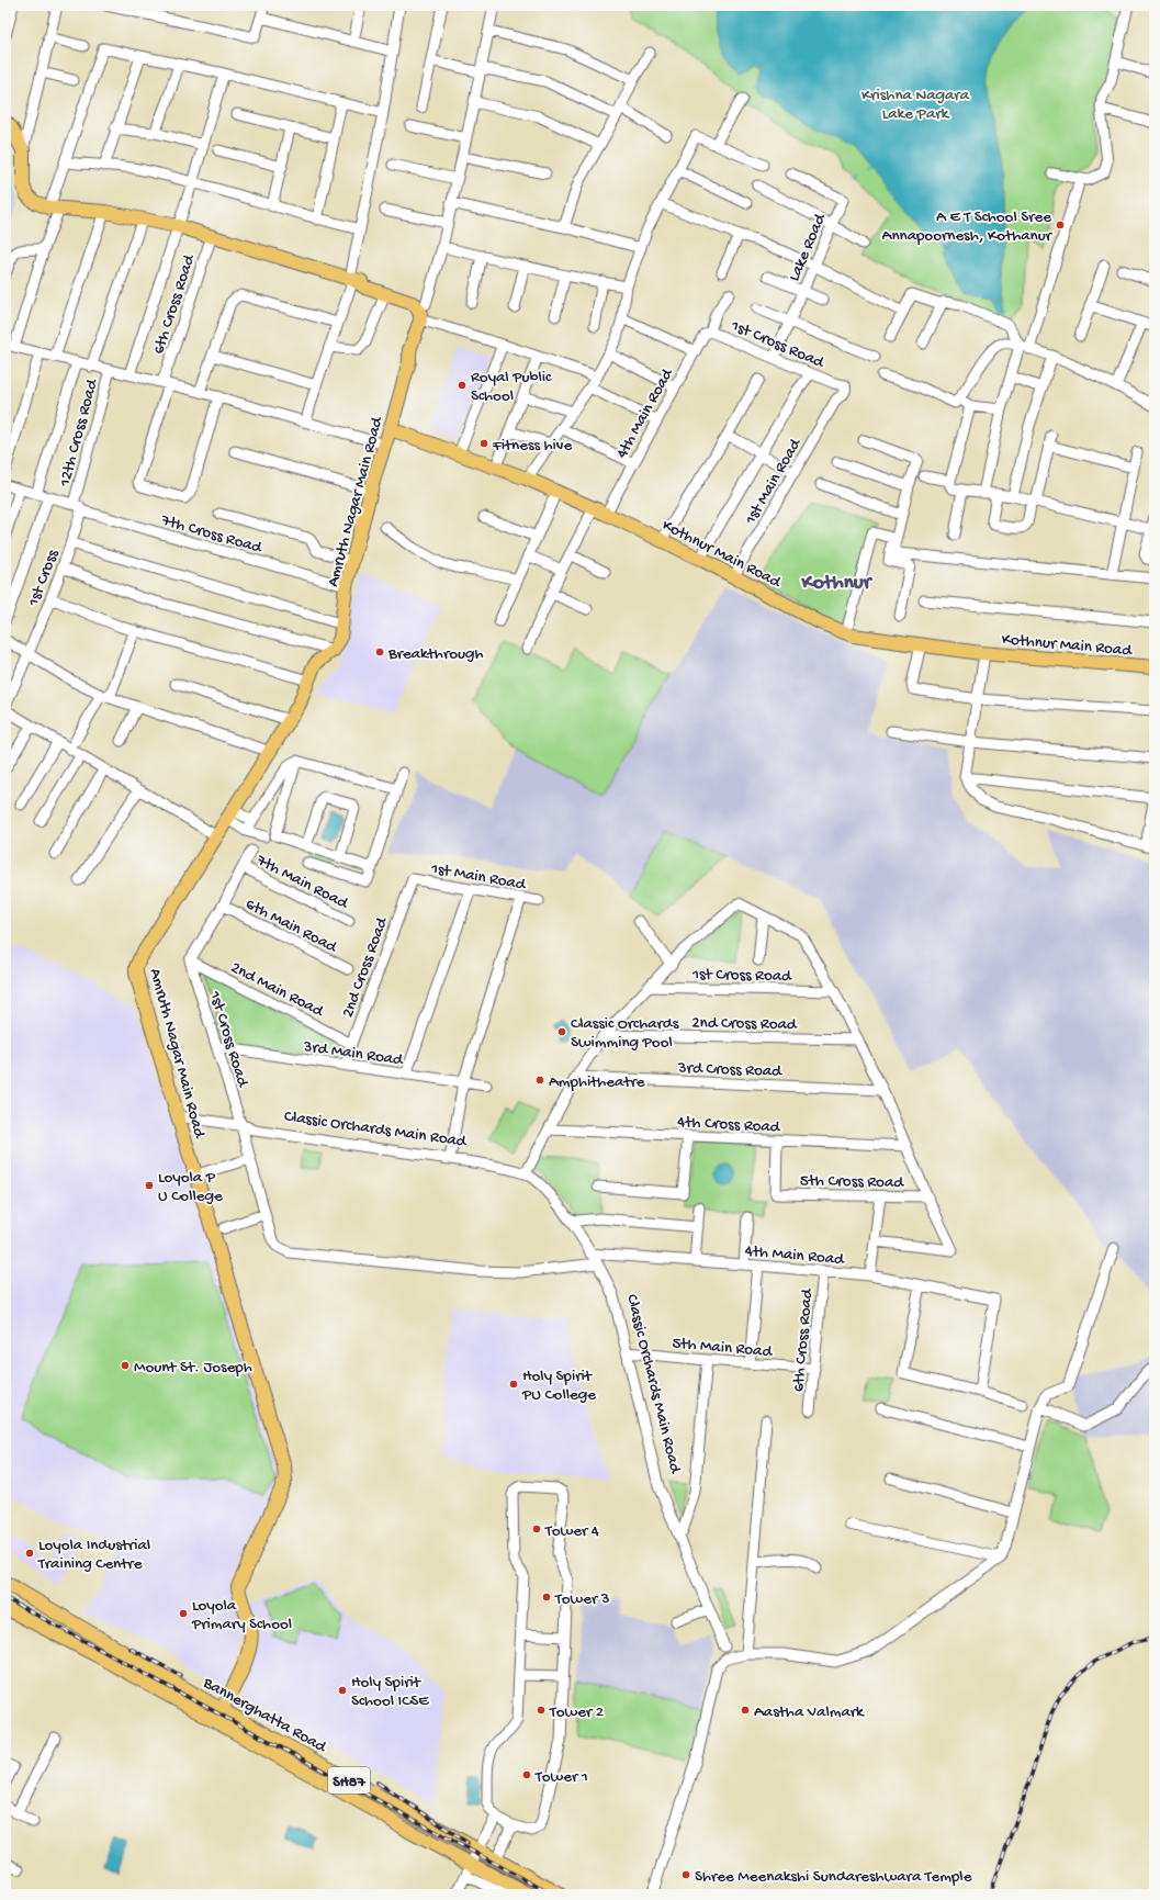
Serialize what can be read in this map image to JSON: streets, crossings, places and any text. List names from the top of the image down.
{
  "streets": {
    "main road": [
      "Amruth Nagar Main Road",
      "Kothnur Main Road",
      "Bannerghatta Road",
      "SH87"
    ],
    "street": [
      "Lake Road",
      "6th Cross Road",
      "1st Cross Road",
      "4th Main Road",
      "12th Cross Road",
      "1st Main Road",
      "7th Cross Road",
      "1st Cross",
      "7th Main Road",
      "6th Main Road",
      "2nd Cross Road",
      "2nd Main Road",
      "3rd Main Road",
      "3rd Cross Road",
      "4th Cross Road",
      "Classic Orchards Main Road",
      "5th Cross Road",
      "5th Main Road"
    ]
  },
  "crossings": [
    ["Lake Road", "1st Cross Road"],
    ["6th Cross Road", "4th Main Road"],
    ["6th Cross Road", "Amruth Nagar Main Road"],
    ["6th Cross Road", "5th Main Road"],
    ["1st Cross Road", "4th Main Road"],
    ["1st Cross Road", "1st Main Road"],
    ["1st Cross Road", "2nd Main Road"],
    ["1st Cross Road", "3rd Main Road"],
    ["1st Cross Road", "Classic Orchards Main Road"],
    ["4th Main Road", "Kothnur Main Road"],
    ["4th Main Road", "Classic Orchards Main Road"],
    ["12th Cross Road", "7th Cross Road"],
    ["1st Main Road", "Kothnur Main Road"],
    ["1st Main Road", "2nd Cross Road"],
    ["Amruth Nagar Main Road", "7th Cross Road"],
    ["Amruth Nagar Main Road", "Kothnur Main Road"],
    ["Amruth Nagar Main Road", "Classic Orchards Main Road"],
    ["Amruth Nagar Main Road", "Bannerghatta Road"],
    ["7th Cross Road", "1st Cross"],
    ["2nd Cross Road", "2nd Main Road"],
    ["2nd Cross Road", "3rd Main Road"],
    ["4th Cross Road", "5th Cross Road"],
    ["Classic Orchards Main Road", "5th Main Road"]
  ],
  "districts": ["Kothnur"],
  "parks": ["Krishna Nagara Lake Park"],
  "places": [
    "A E T School Sree Annapoornesh, Kothanur",
    "Royal Public School",
    "Fitness hive",
    "Breakthrough",
    "Classic Orchards Swimming Pool",
    "Amphitheatre",
    "Loyola P U College",
    "Mount St. Joseph",
    "Holy Spirit PU College",
    "Tower 4",
    "Loyola Industrial Training Centre",
    "Tower 3",
    "Loyola Primary School",
    "Holy Spirit School ICSE",
    "Tower 2",
    "Aastha Valmark",
    "Tower 1",
    "Shree Meenakshi Sundareshwara Temple"
  ]
}
